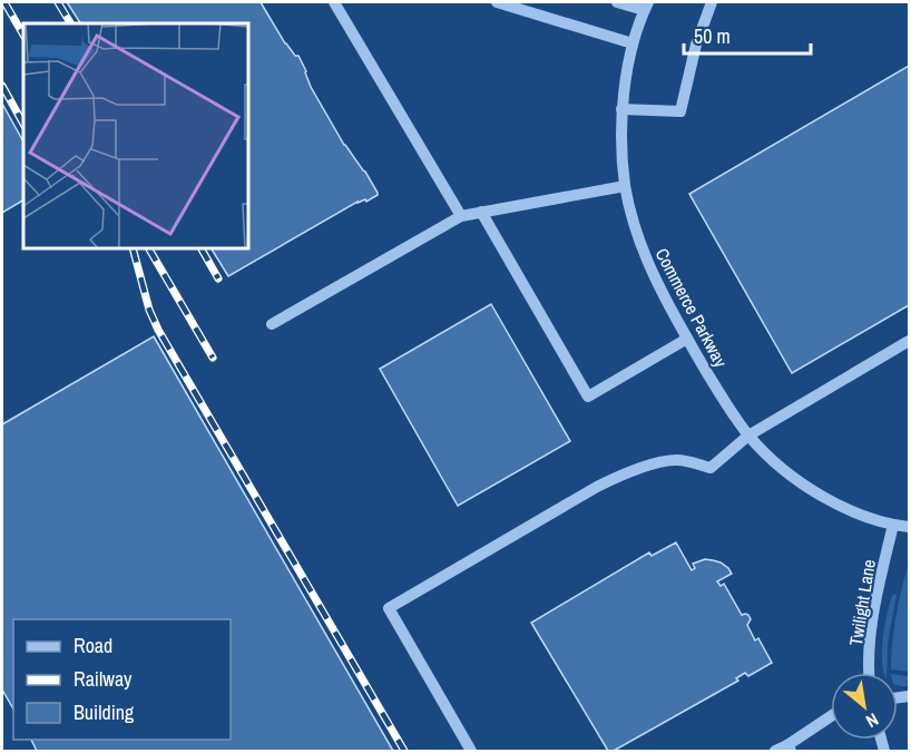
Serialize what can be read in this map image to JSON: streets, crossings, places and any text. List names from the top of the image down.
{
  "streets": {
    "street": ["Commerce Parkway", "Twilight Lane"]
  },
  "crossings": [
    ["Commerce Parkway", "Twilight Lane"]
  ],
  "legend": ["Road", "Railway", "Building"],
  "scale_bar": "50 m",
  "north": "bottom right"
}
